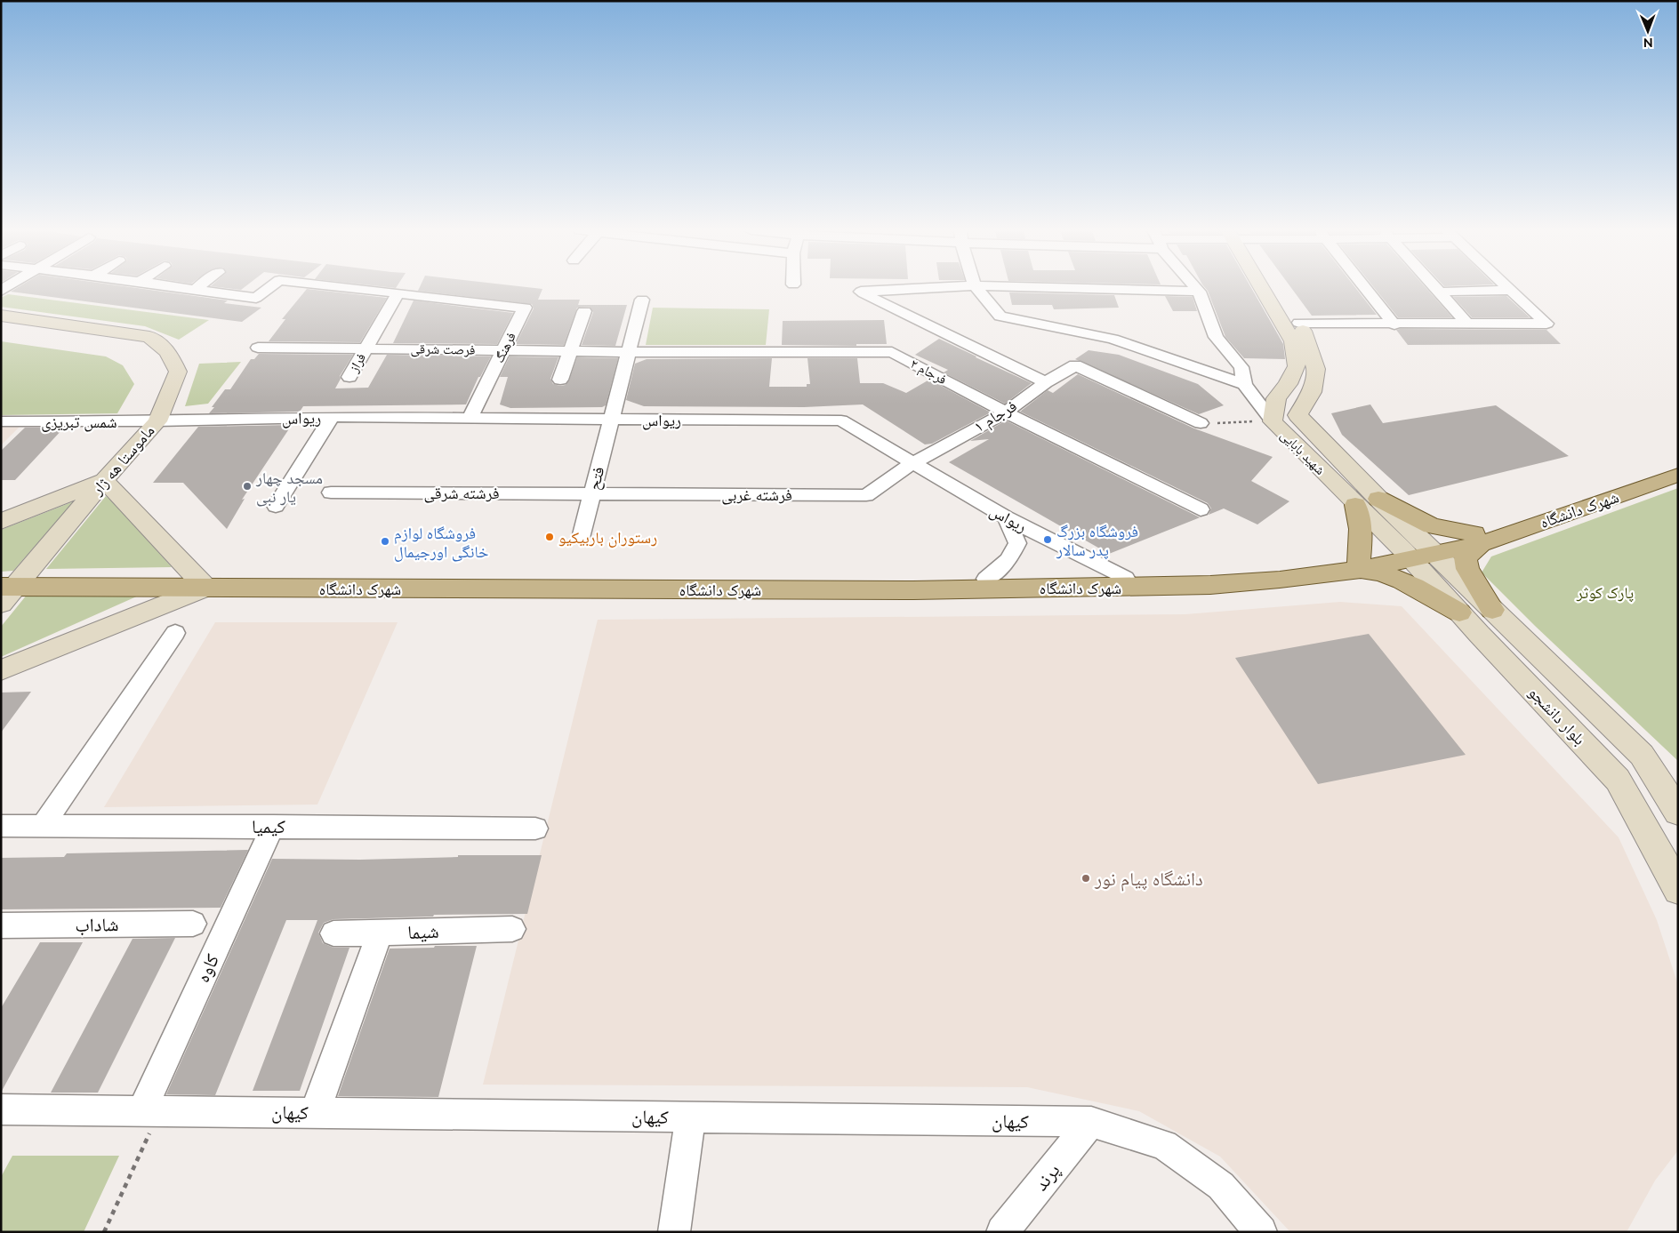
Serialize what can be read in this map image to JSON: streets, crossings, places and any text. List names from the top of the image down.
{
  "streets": {
    "main road": [
      "شهید بابایی",
      "ماموستا هه ژار",
      "شهرک دانشگاه",
      "بلوار دانشجو"
    ],
    "street": [
      "فرهنگ",
      "فرصت شرقی",
      "فراز",
      "فرجام ۲",
      "فرجام ۱",
      "ریواس",
      "شمس تبریزی",
      "فتح",
      "فرشته شرقی",
      "فرشته غربی",
      "کیمیا",
      "شاداب",
      "شیما",
      "کاوه",
      "کیهان",
      "پرند"
    ]
  },
  "crossings": [
    ["فرهنگ", "فرصت شرقی"],
    ["فرهنگ", "فراز"],
    ["فرهنگ", "ریواس"],
    ["فرصت شرقی", "فراز"],
    ["فرصت شرقی", "فرجام ۲"],
    ["فرصت شرقی", "فتح"],
    ["فرجام ۲", "فرجام ۱"],
    ["فرجام ۲", "فتح"],
    ["فرجام ۱", "ریواس"],
    ["فرجام ۱", "فرشته غربی"],
    ["ریواس", "شمس تبریزی"],
    ["ریواس", "ماموستا هه ژار"],
    ["ریواس", "فتح"],
    ["ریواس", "فرشته غربی"],
    ["شمس تبریزی", "ماموستا هه ژار"],
    ["شهید بابایی", "شهرک دانشگاه"],
    ["شهید بابایی", "بلوار دانشجو"],
    ["ماموستا هه ژار", "شهرک دانشگاه"],
    ["فتح", "فرشته شرقی"],
    ["فتح", "فرشته غربی"],
    ["فرشته شرقی", "فرشته غربی"],
    ["شهرک دانشگاه", "بلوار دانشجو"],
    ["کیمیا", "کاوه"],
    ["کاوه", "کیهان"],
    ["کیهان", "پرند"]
  ],
  "parks": ["پارک کوثر"],
  "places": [
    "مسجد چهار یار نبی",
    "رستوران باربیکیو",
    "فروشگاه بزرگ پدر سالار",
    "فروشگاه لوازم خانگی اورجیمال",
    "دانشگاه پیام نور"
  ],
  "north": "bottom"
}
